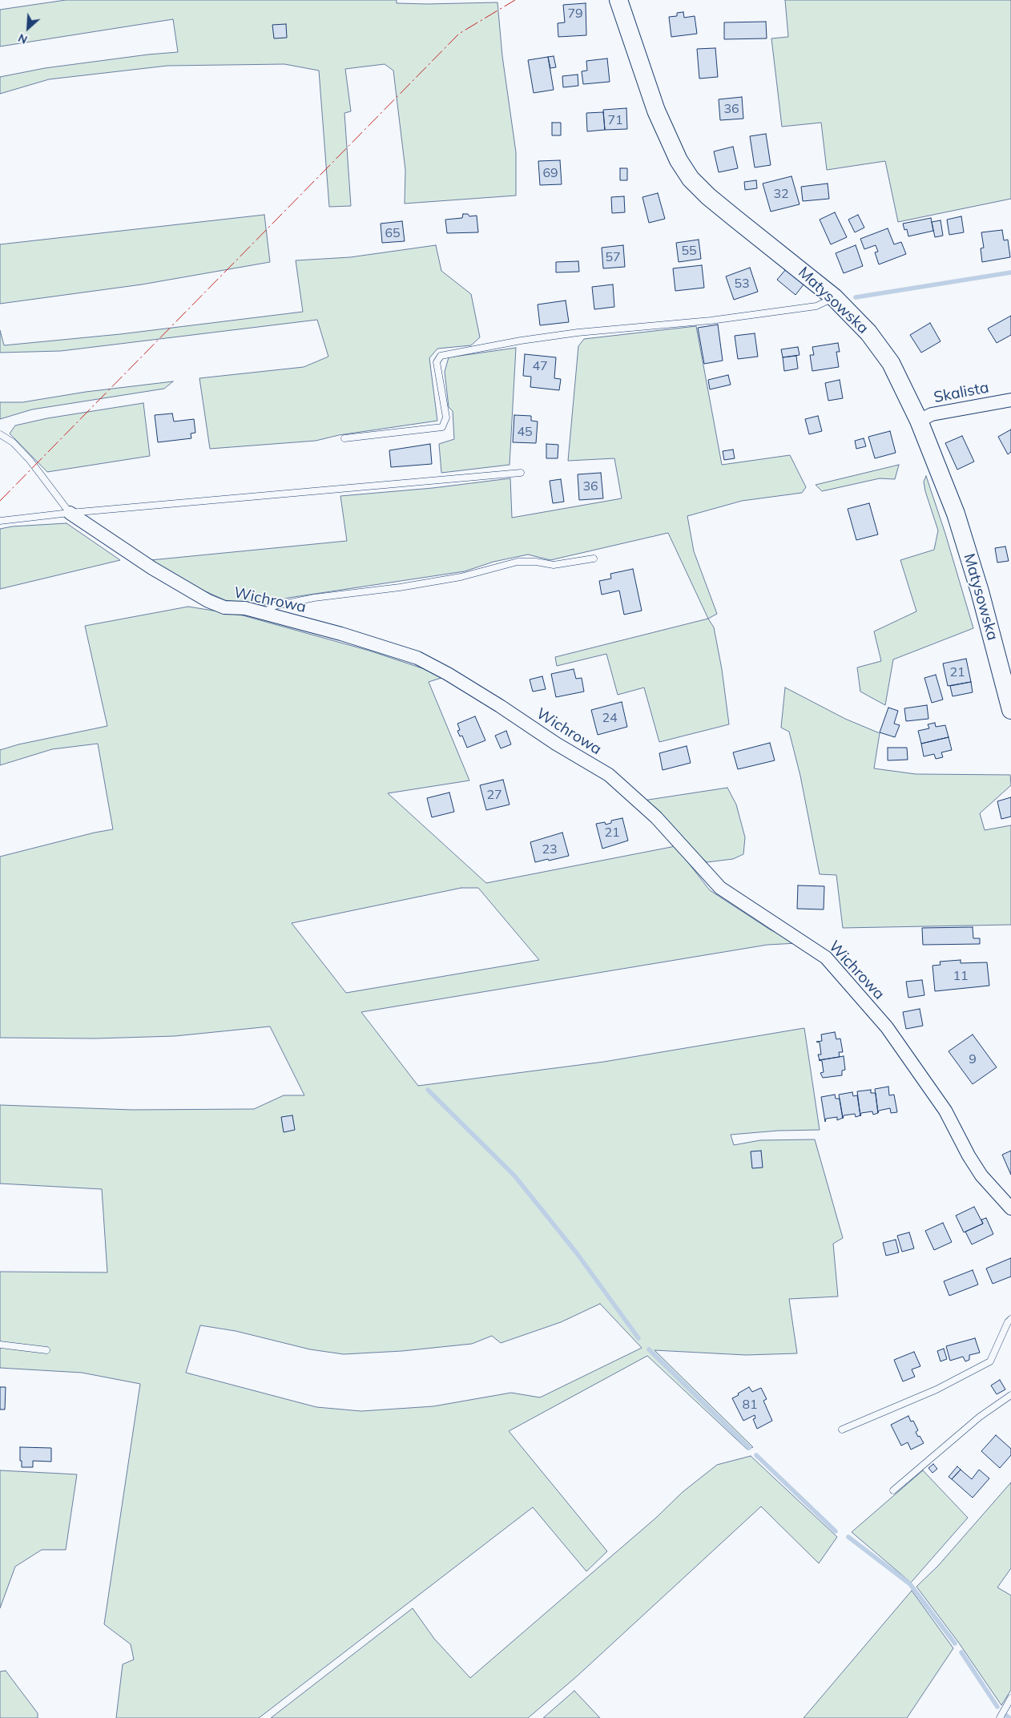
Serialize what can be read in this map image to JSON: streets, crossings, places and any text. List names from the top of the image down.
{
  "streets": {
    "street": ["Matysowska", "Skalista", "Wichrowa"]
  },
  "crossings": [
    ["Matysowska", "Skalista"]
  ],
  "house_numbers": [
    "79",
    "36",
    "71",
    "69",
    "32",
    "65",
    "55",
    "57",
    "53",
    "47",
    "45",
    "36",
    "21",
    "24",
    "27",
    "21",
    "23",
    "11",
    "9",
    "81"
  ],
  "north": "bottom left"
}
